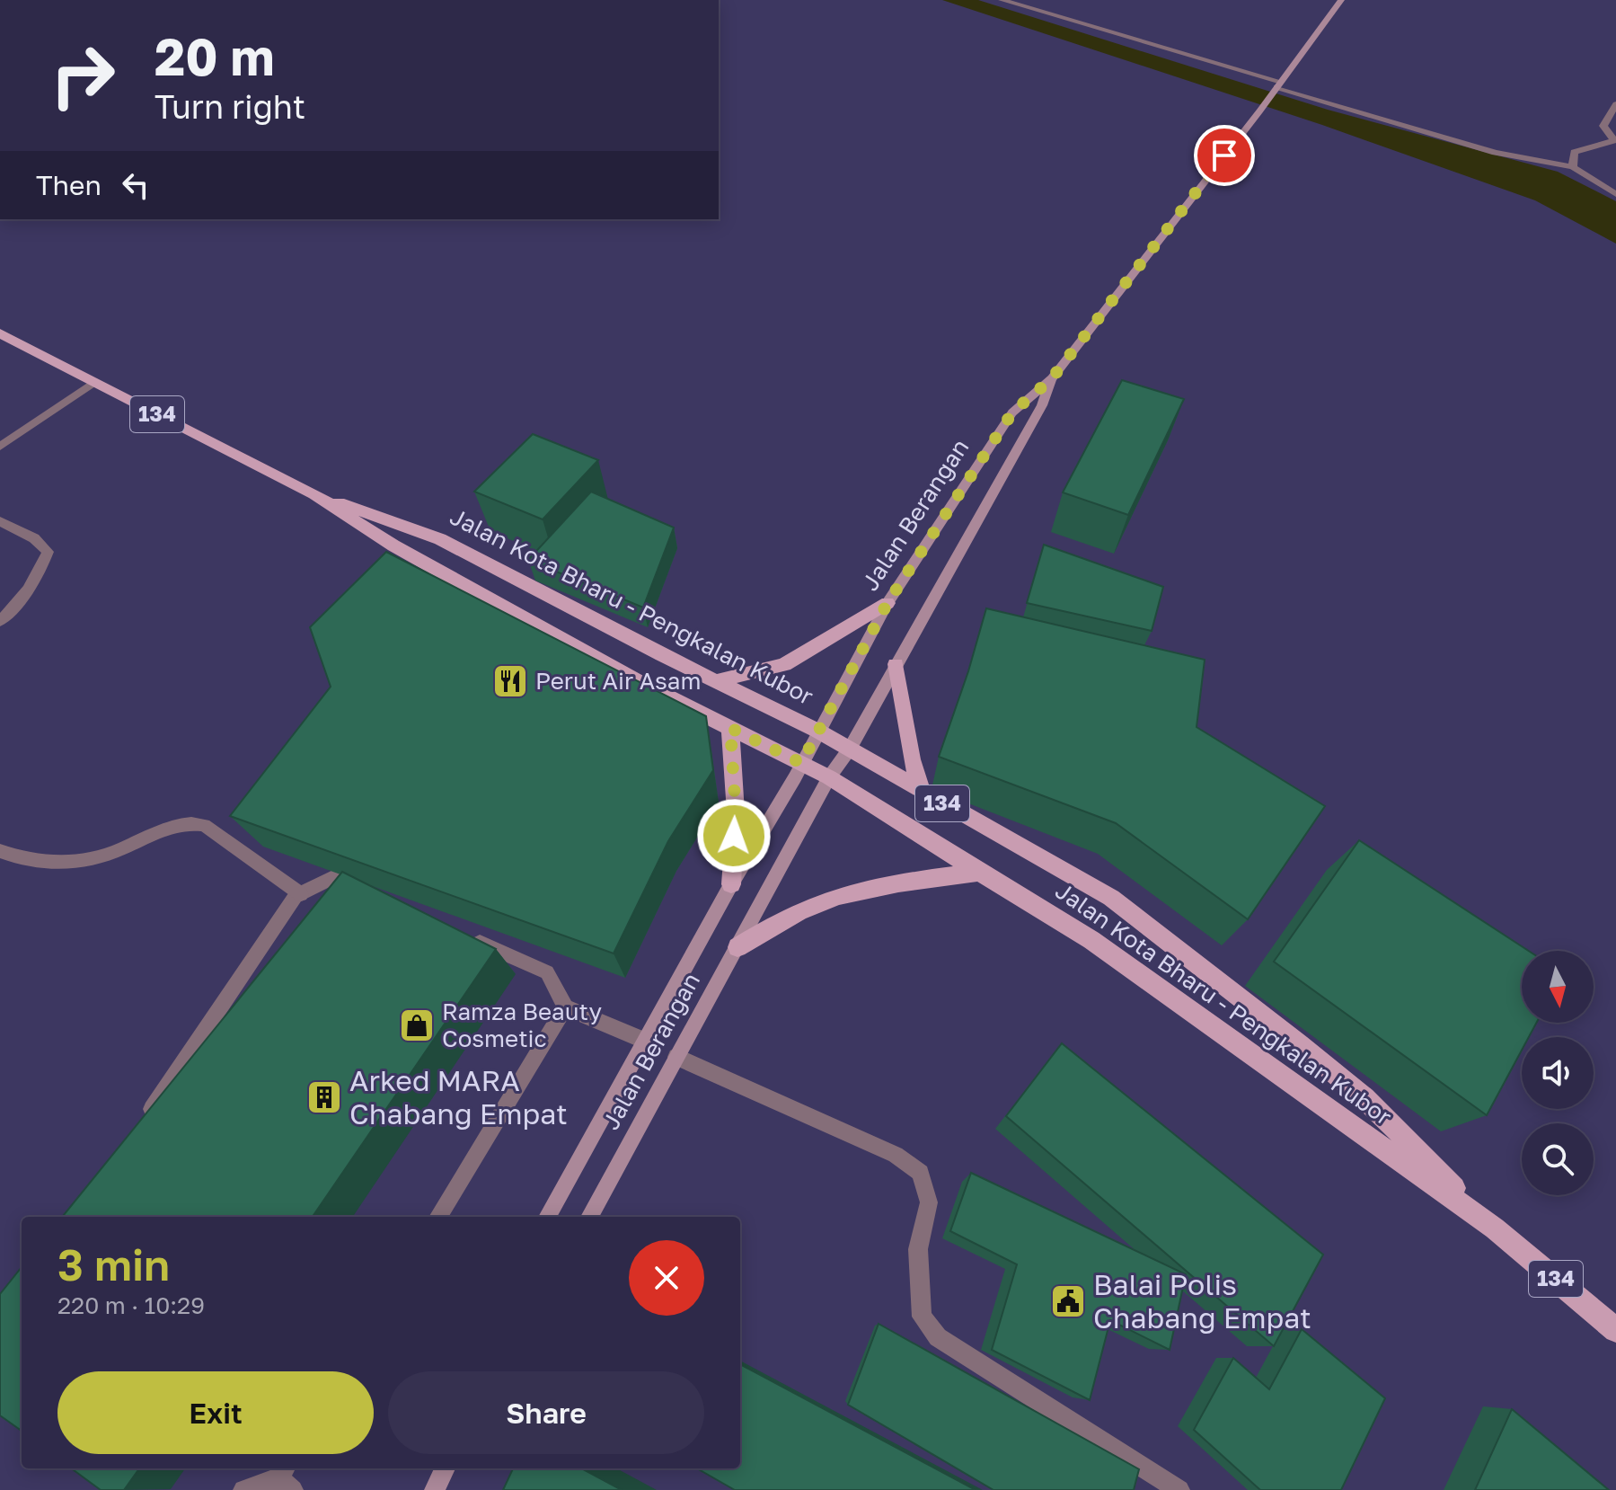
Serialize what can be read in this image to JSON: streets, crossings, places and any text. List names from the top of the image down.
{
  "streets": {
    "main road": ["134", "Jalan Berangan", "Jalan Kota Bharu - Pengkalan Kubor"]
  },
  "crossings": [
    ["Jalan Berangan", "Jalan Kota Bharu - Pengkalan Kubor"]
  ],
  "places": {
    "restaurant": ["Perut Air Asam"],
    "shop": ["Ramza Beauty Cosmetic"],
    "building": ["Arked MARA Chabang Empat"],
    "public building": ["Balai Polis Chabang Empat"]
  },
  "north": "bottom",
  "page": {
    "turn": ["20 m", "Turn right"],
    "then": "Then",
    "heading": ["3 min", "220 m · 10:29"],
    "buttons": ["Exit", "Share"]
  }
}
